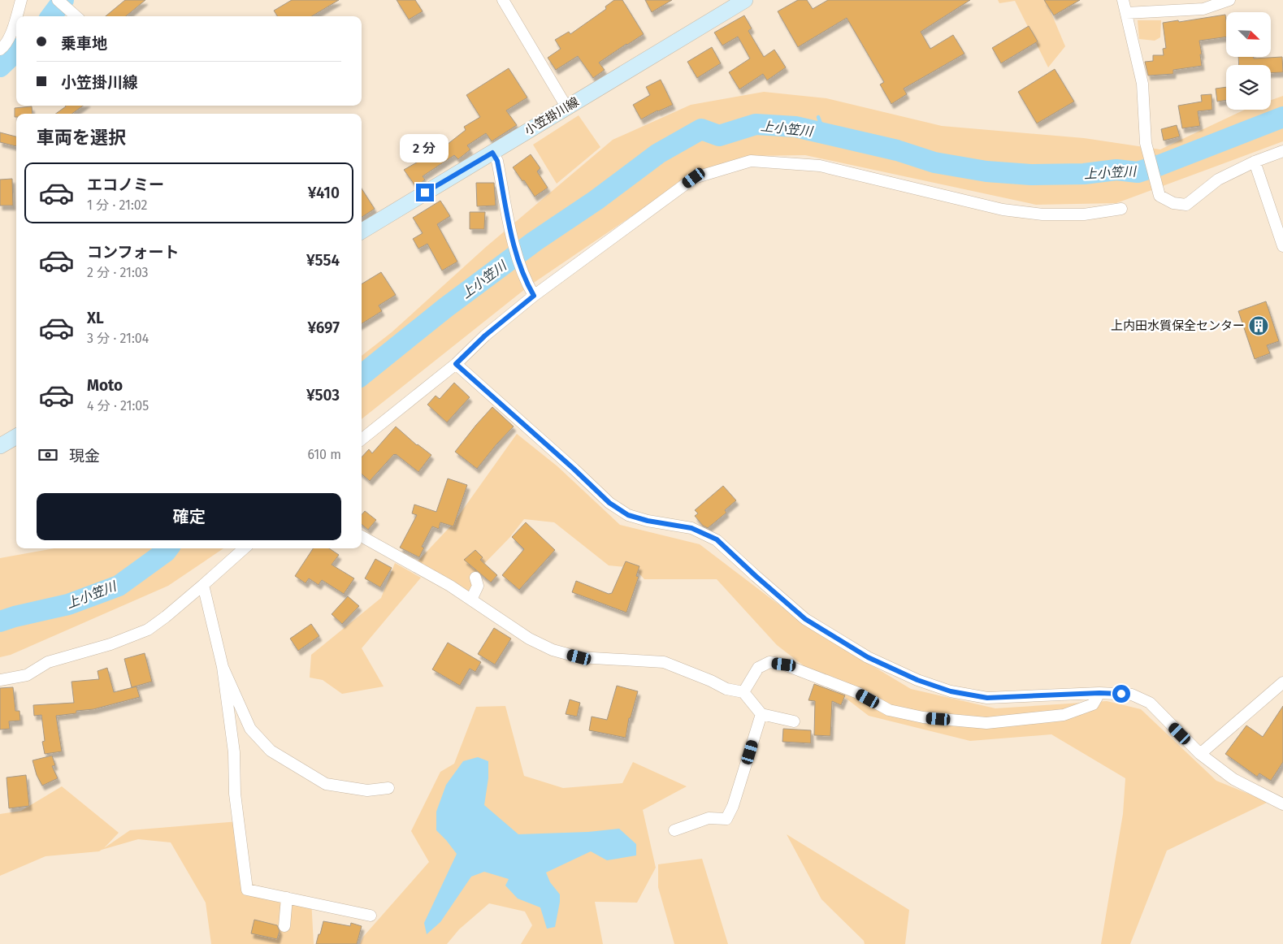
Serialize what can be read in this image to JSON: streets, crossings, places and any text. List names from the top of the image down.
{
  "streets": {
    "main road": ["小笠掛川線"]
  },
  "water": ["上小笠川"],
  "places": {
    "building": ["上内田水質保全センター"]
  },
  "north": "bottom right",
  "page": {
    "banner": ["乗車地", "小笠掛川線"],
    "heading": "車両を選択",
    "bubble": "2 分",
    "list": [
      {
        "name": "エコノミー",
        "note": "1 分 · 21:02",
        "value": "¥410"
      },
      {
        "name": "コンフォート",
        "note": "2 分 · 21:03",
        "value": "¥554"
      },
      {
        "name": "XL",
        "note": "3 分 · 21:04",
        "value": "¥697"
      },
      {
        "name": "Moto",
        "note": "4 分 · 21:05",
        "value": "¥503"
      }
    ],
    "pay": ["現金", "610 m"],
    "buttons": "確定"
  }
}
